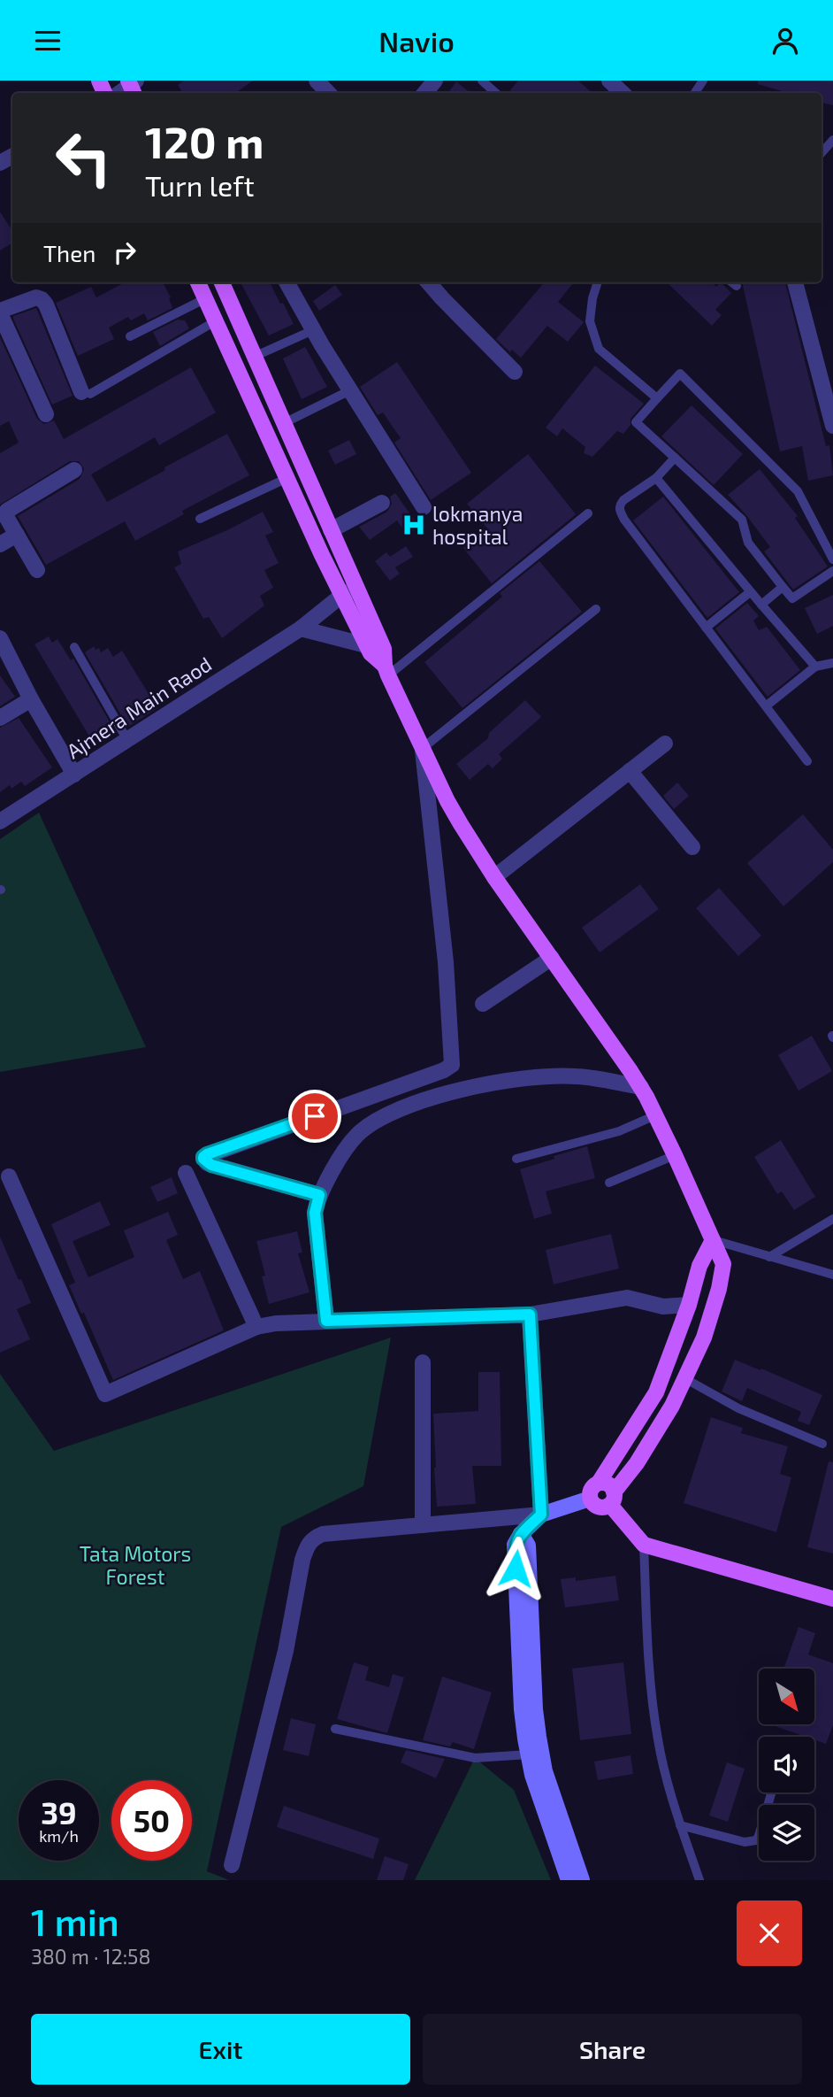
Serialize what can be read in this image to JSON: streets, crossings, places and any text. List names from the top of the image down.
{
  "streets": {
    "street": ["Ajmera Main Raod"]
  },
  "parks": ["Tata Motors Forest"],
  "places": {
    "hospital": ["lokmanya hospital"]
  },
  "north": "bottom right",
  "page": {
    "header": "Navio",
    "turn": ["120 m", "Turn left"],
    "then": "Then",
    "speed": "39 km/h",
    "limit": "50",
    "heading": ["1 min", "380 m · 12:58"],
    "buttons": ["Exit", "Share"]
  }
}
